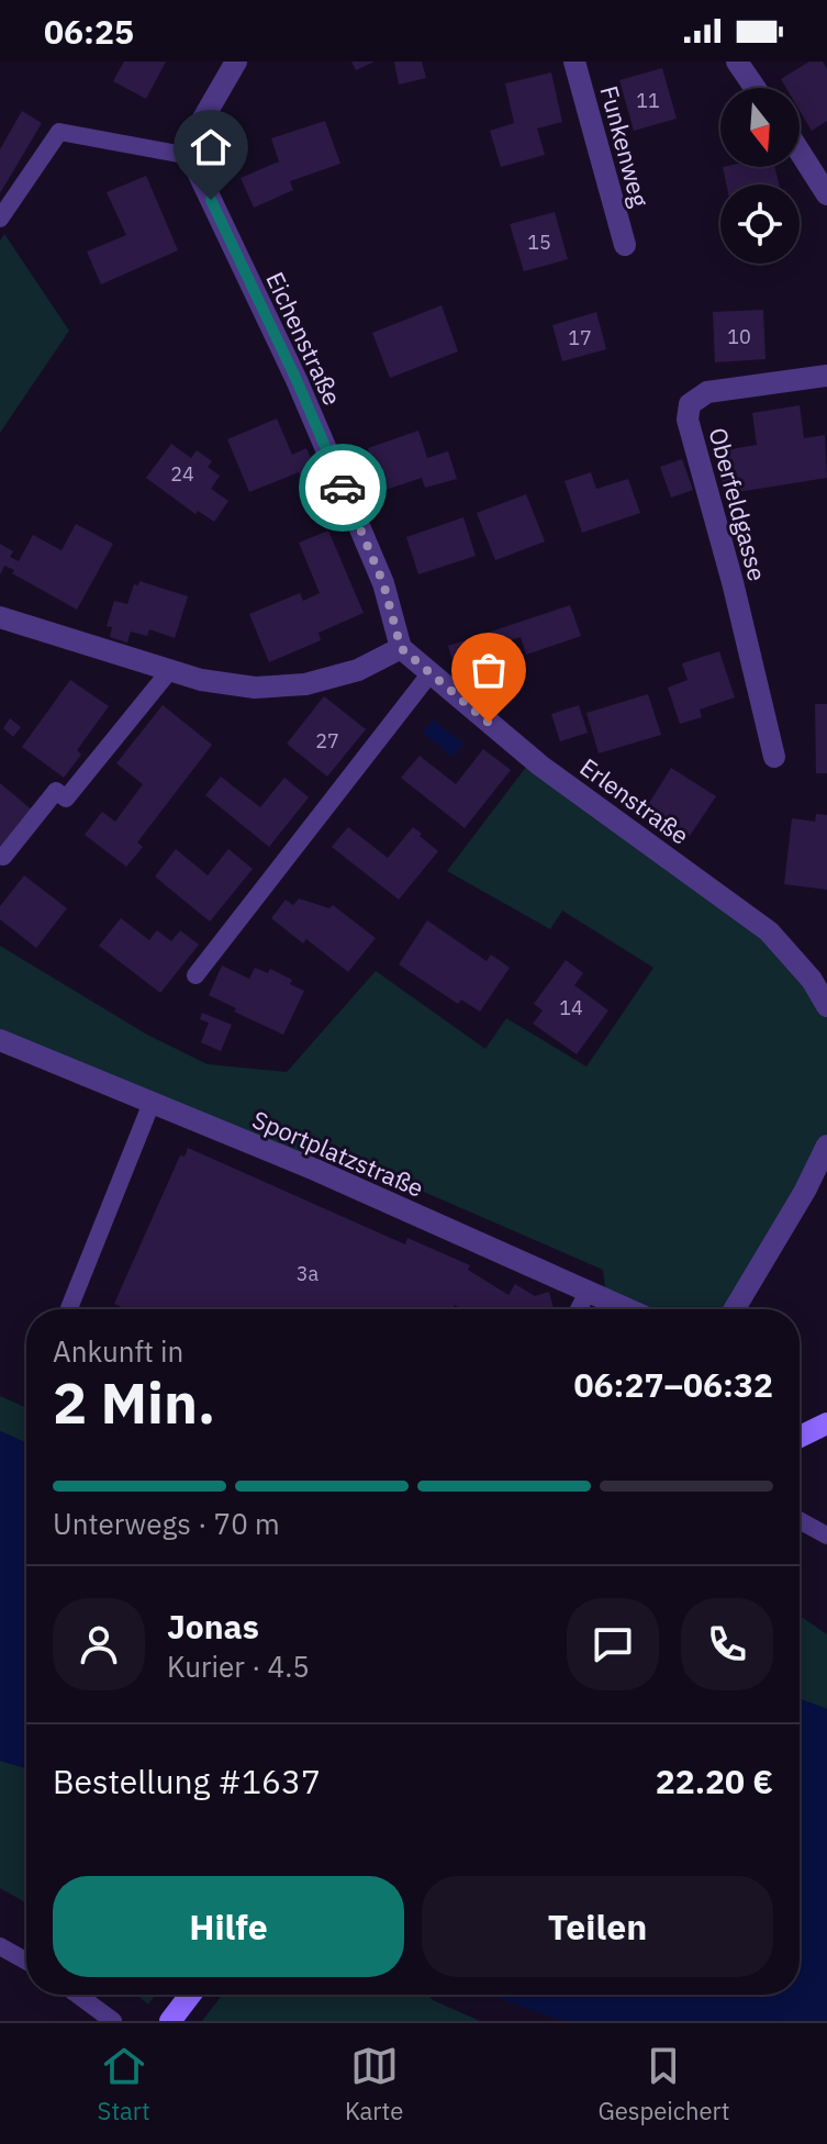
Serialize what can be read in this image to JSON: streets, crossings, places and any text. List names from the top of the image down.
{
  "streets": {
    "street": [
      "Funkenweg",
      "Eichenstraße",
      "Oberfeldgasse",
      "Erlenstraße",
      "Sportplatzstraße"
    ]
  },
  "crossings": [
    ["Eichenstraße", "Erlenstraße"]
  ],
  "house_numbers": [
    "11",
    "15",
    "10",
    "17",
    "24",
    "27",
    "14",
    "3a"
  ],
  "north": "bottom",
  "page": {
    "status": "06:25",
    "heading": ["2 Min.", "Ankunft in", "06:27–06:32"],
    "panel": [
      "Jonas",
      "Kurier · 4.5",
      "Bestellung #1637",
      "22.20 €"
    ],
    "bar": "Unterwegs · 70 m",
    "buttons": ["Hilfe", "Teilen"],
    "tabs": ["Start", "Karte", "Gespeichert"]
  }
}
